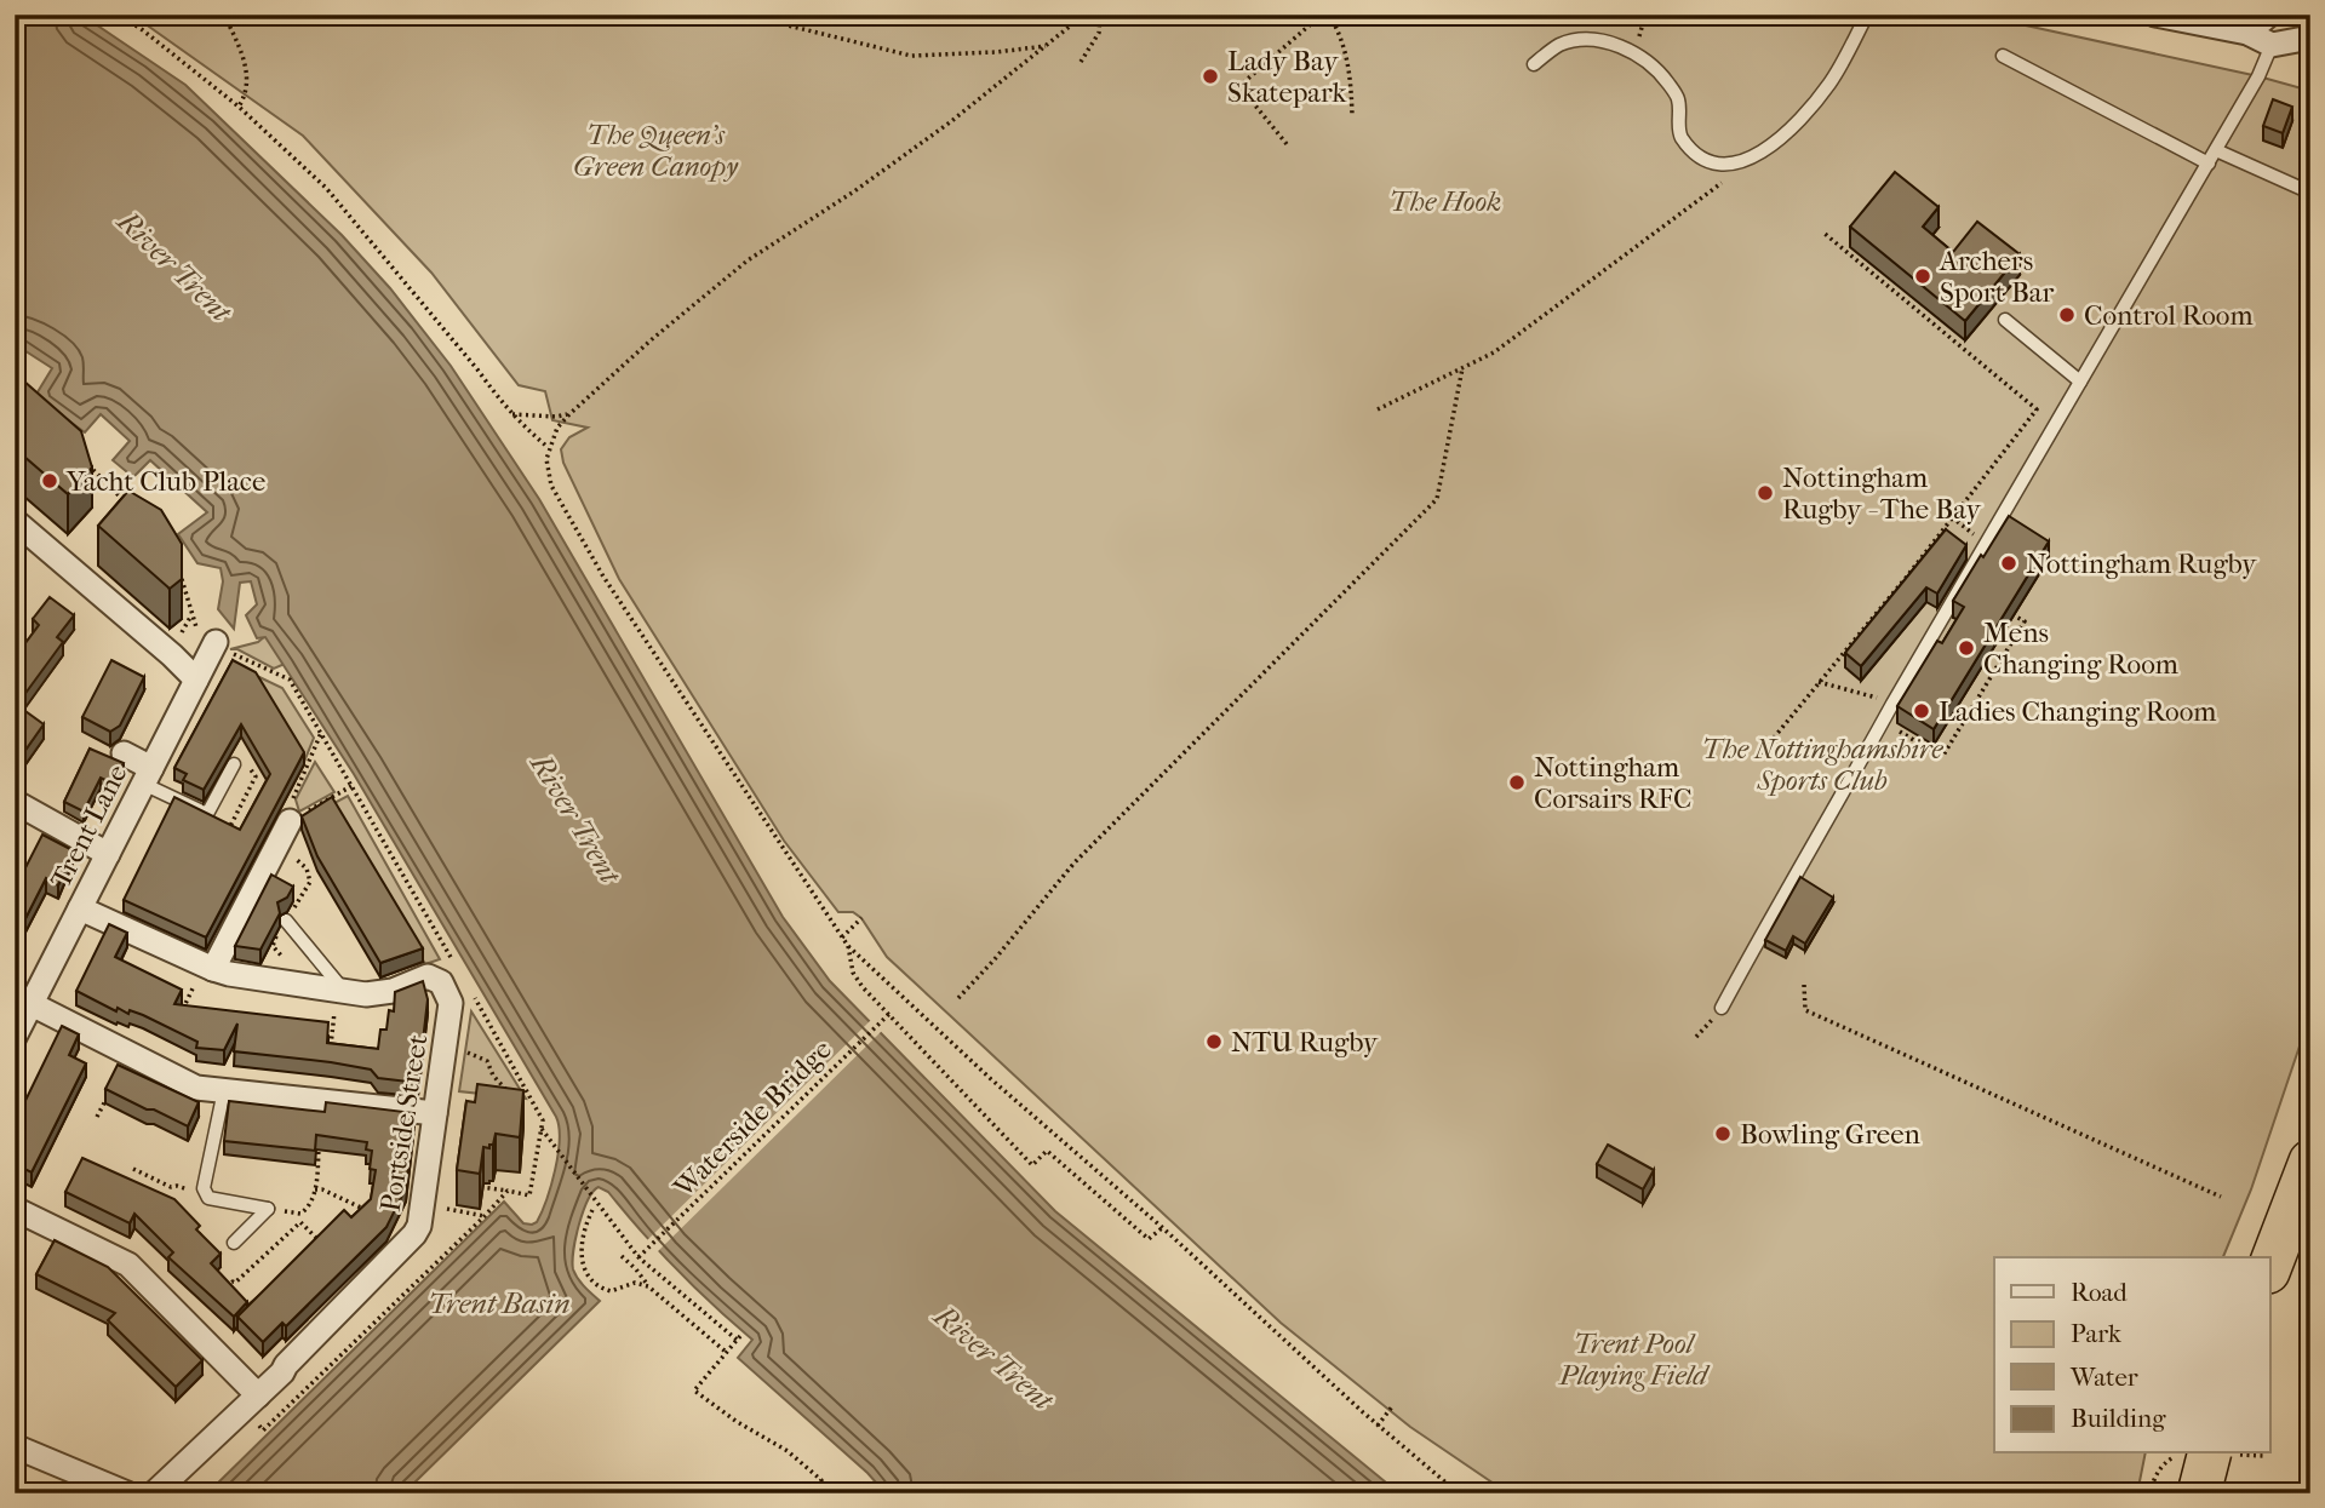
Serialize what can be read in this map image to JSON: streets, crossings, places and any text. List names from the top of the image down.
{
  "streets": {
    "street": ["Trent Lane", "Portside Street"],
    "path": ["Waterside Bridge"]
  },
  "crossings": [
    ["Trent Lane", "Portside Street"]
  ],
  "water": ["River Trent", "Trent Basin"],
  "parks": [
    "The Queen's Green Canopy",
    "The Hook",
    "The Nottinghamshire Sports Club",
    "Trent Pool Playing Field"
  ],
  "places": [
    "Lady Bay Skatepark",
    "Archers Sport Bar",
    "Control Room",
    "Yacht Club Place",
    "Nottingham Rugby - The Bay",
    "Nottingham Rugby",
    "Mens Changing Room",
    "Ladies Changing Room",
    "Nottingham Corsairs RFC",
    "NTU Rugby",
    "Bowling Green"
  ],
  "legend": [
    "Road",
    "Park",
    "Water",
    "Building"
  ]
}
